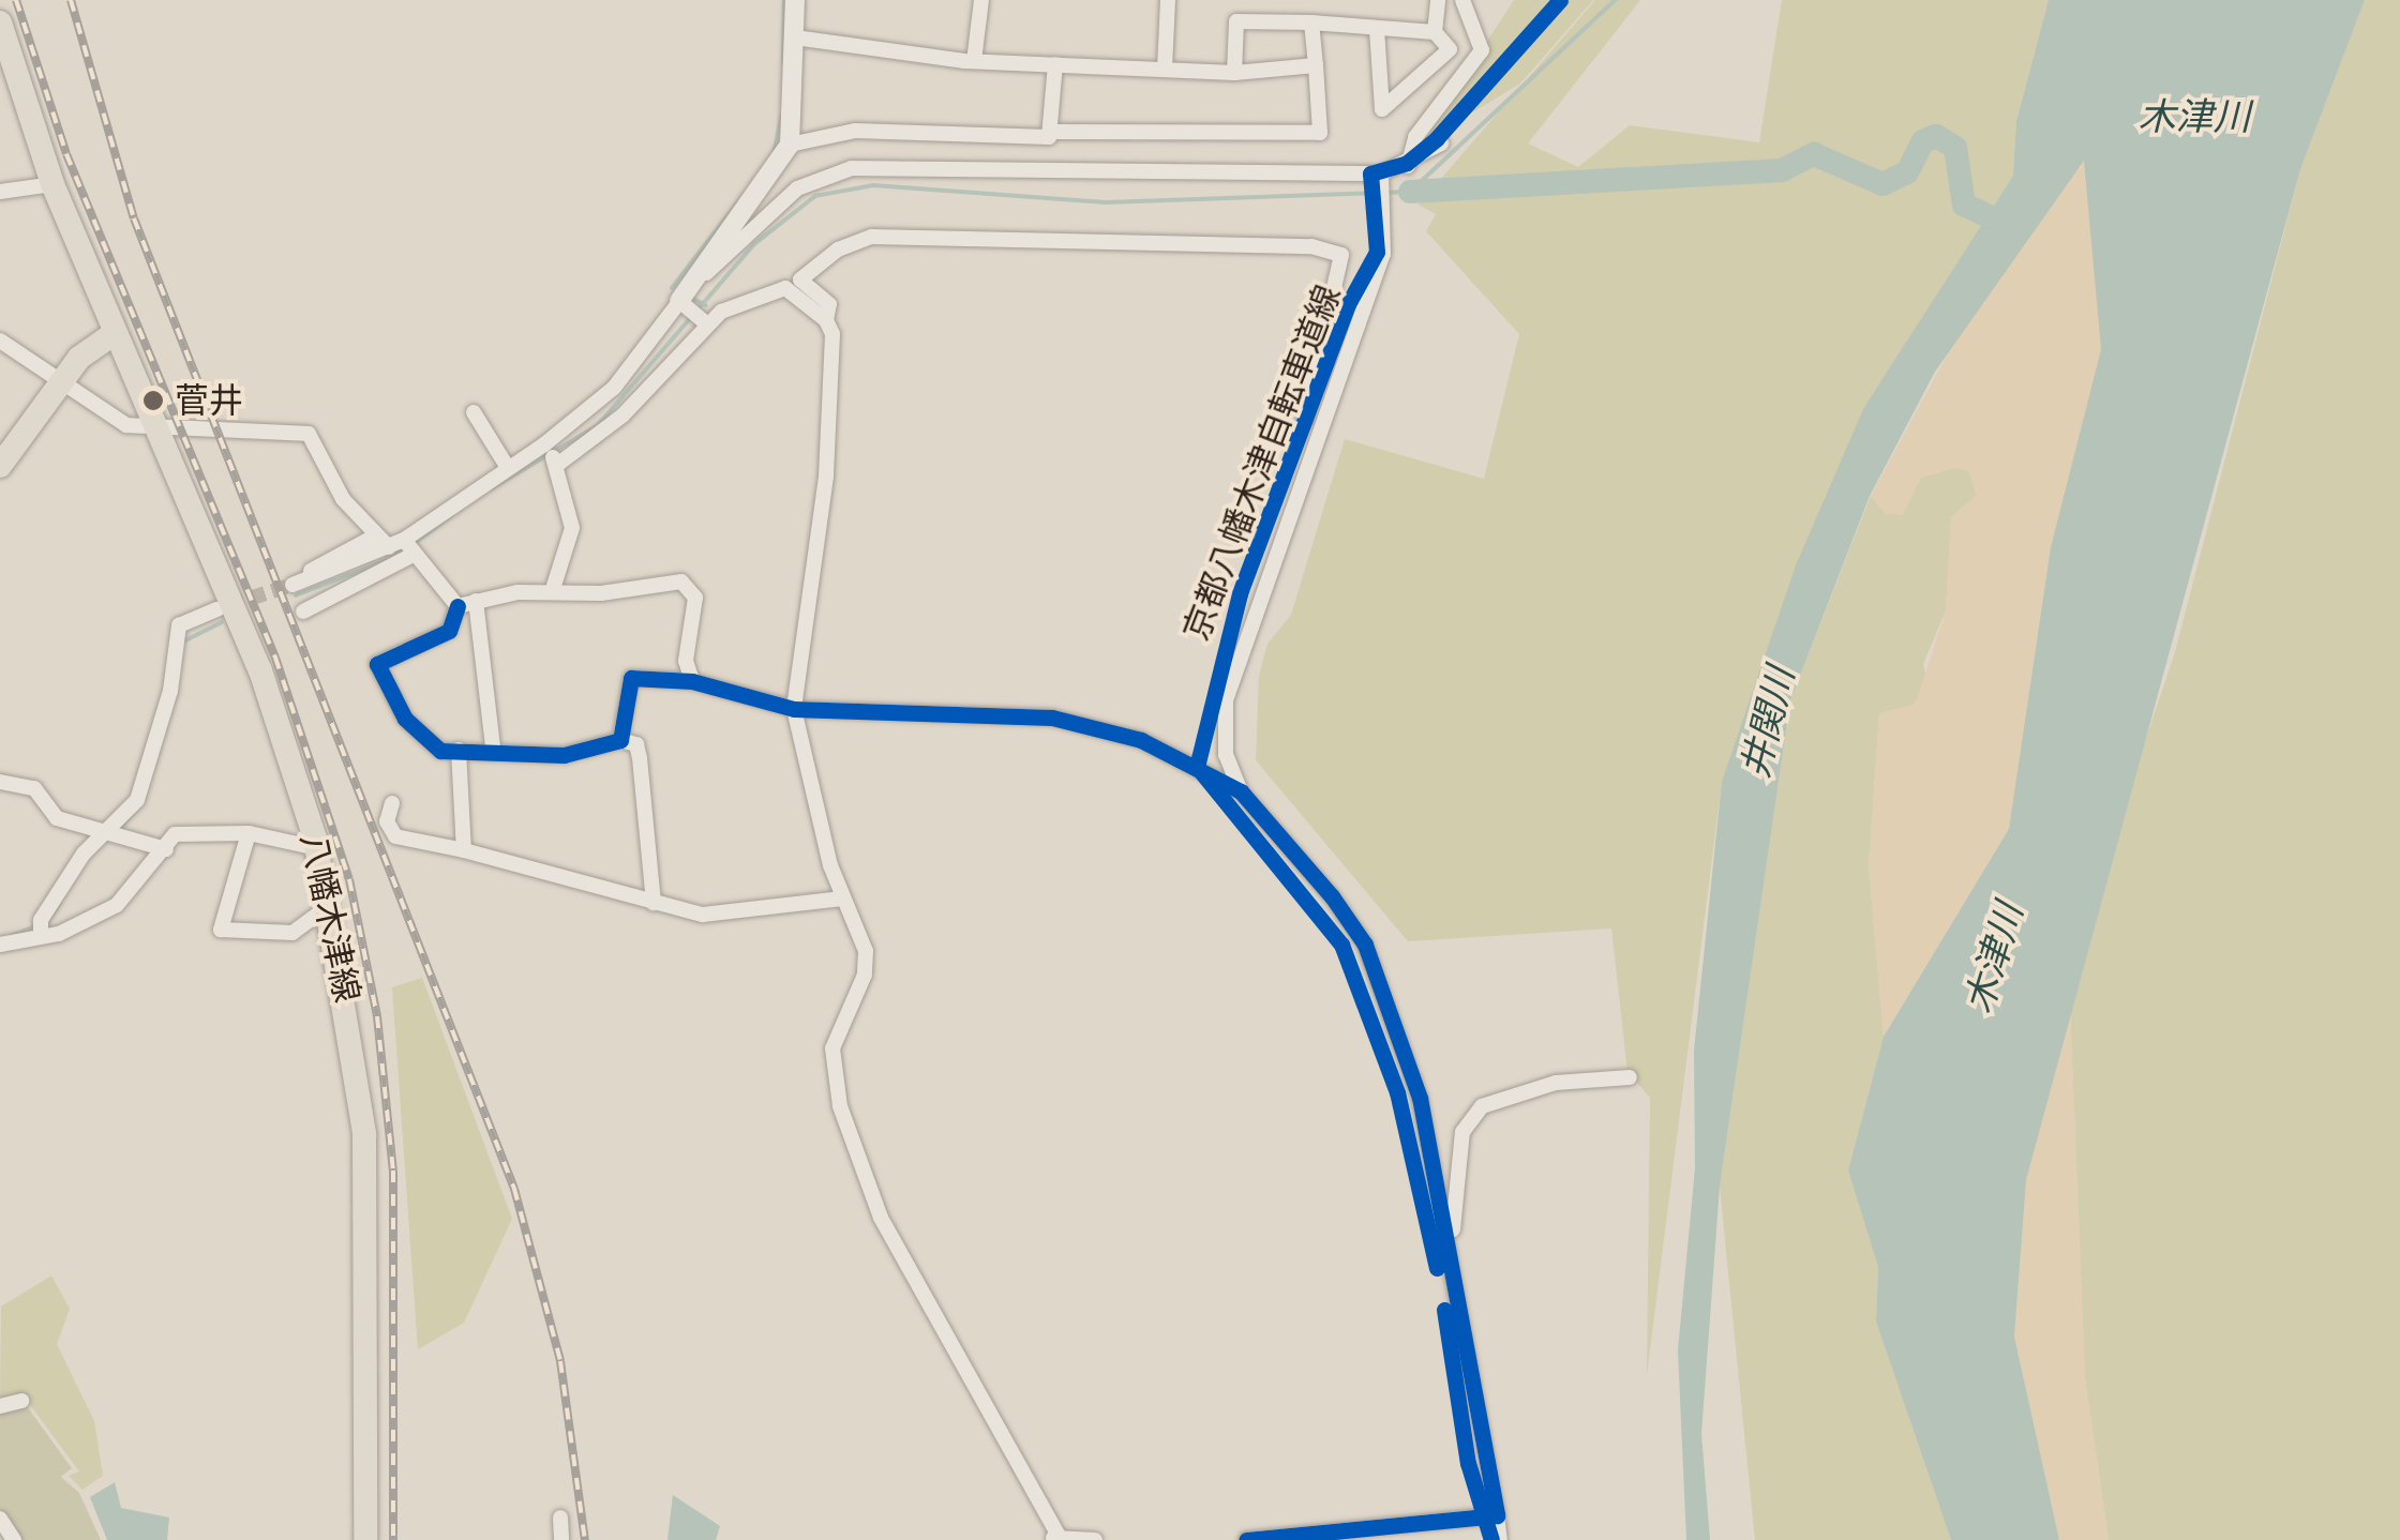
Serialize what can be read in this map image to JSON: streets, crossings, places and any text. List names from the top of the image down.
{
  "streets": {
    "main road": ["八幡木津線"],
    "cycle path": ["京都八幡木津自転車道線"]
  },
  "water": ["木津川", "井関川"],
  "places": ["菅井"]
}
